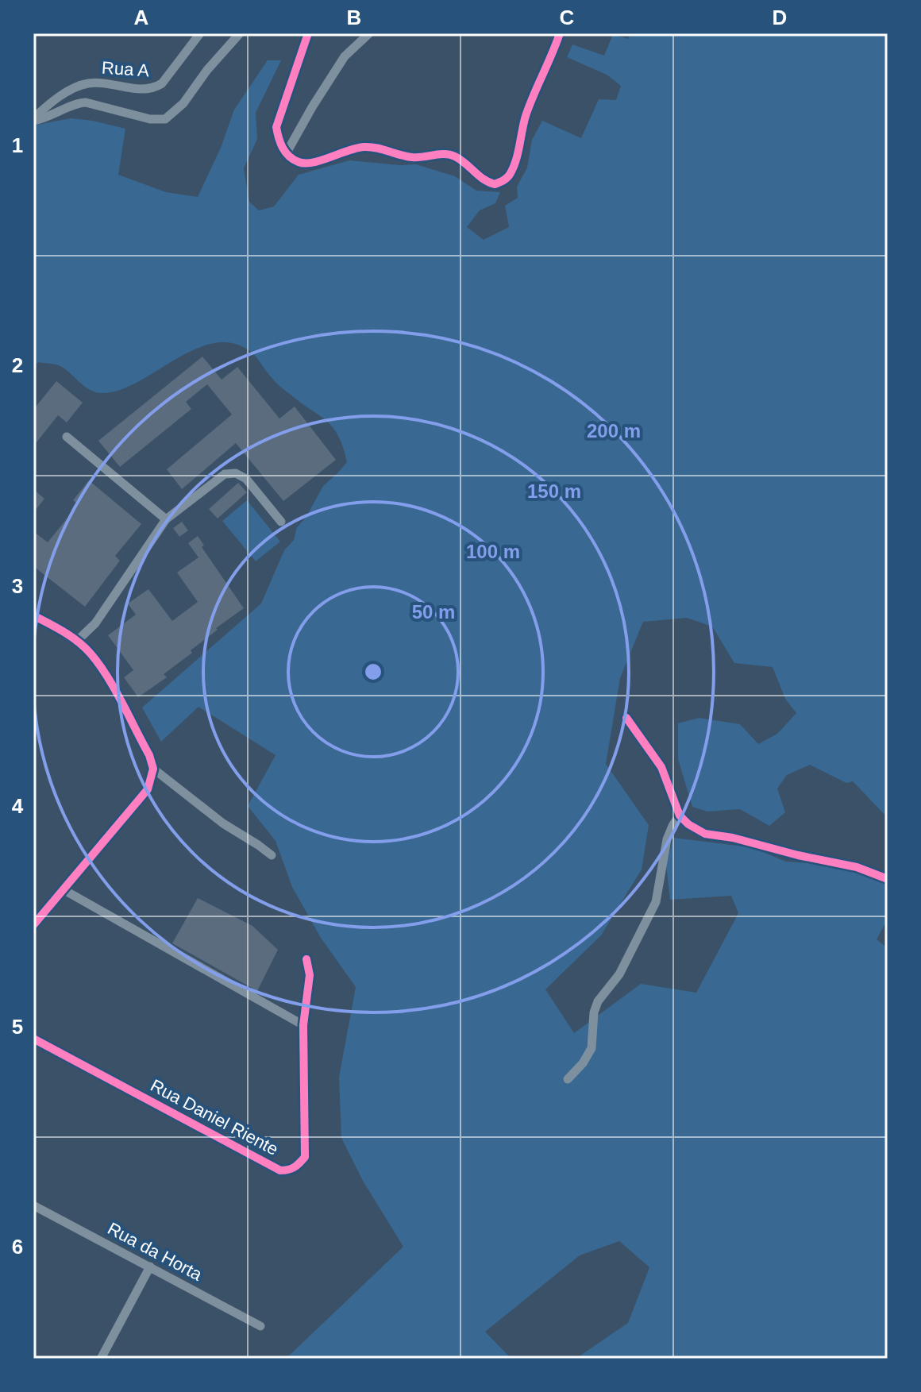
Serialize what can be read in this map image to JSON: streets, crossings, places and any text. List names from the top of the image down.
{
  "streets": {
    "street": ["Rua A", "Rua Daniel Riente", "Rua da Horta"]
  },
  "grid": {
    "columns": [
      "A",
      "B",
      "C",
      "D"
    ],
    "rows": [
      "1",
      "2",
      "3",
      "4",
      "5",
      "6"
    ]
  },
  "rings": [
    "200 m",
    "150 m",
    "100 m",
    "50 m"
  ]
}
